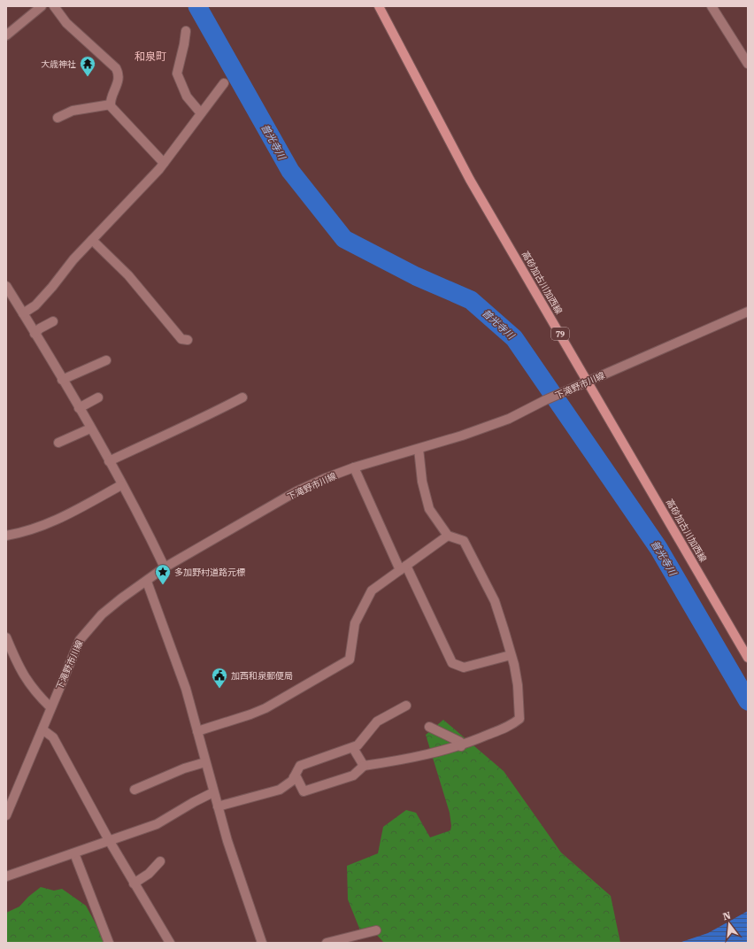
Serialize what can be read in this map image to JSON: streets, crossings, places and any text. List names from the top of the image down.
{
  "streets": {
    "main road": ["高砂加古川加西線", "79"],
    "street": ["下滝野市川線"]
  },
  "crossings": [
    ["高砂加古川加西線", "下滝野市川線"]
  ],
  "districts": ["和泉町"],
  "water": ["普光寺川"],
  "places": {
    "temple": ["大歳神社"],
    "place": ["多加野村道路元標"],
    "public building": ["加西和泉郵便局"]
  },
  "north": "top"
}
